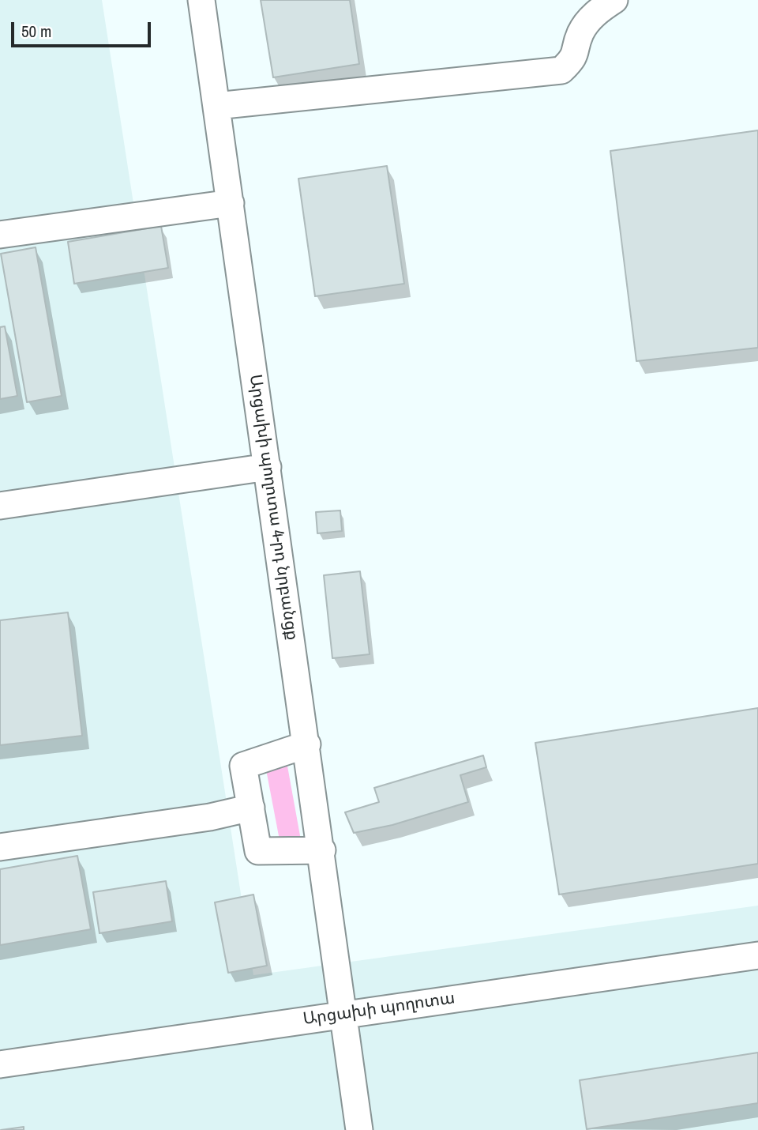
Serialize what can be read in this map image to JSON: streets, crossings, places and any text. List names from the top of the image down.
{
  "streets": {
    "street": ["Արցախի պողոտա 4-րդ նրբանցք", "Արցախի պողոտա"]
  },
  "crossings": [
    ["Արցախի պողոտա 4-րդ նրբանցք", "Արցախի պողոտա"]
  ],
  "scale_bar": "50 m"
}
